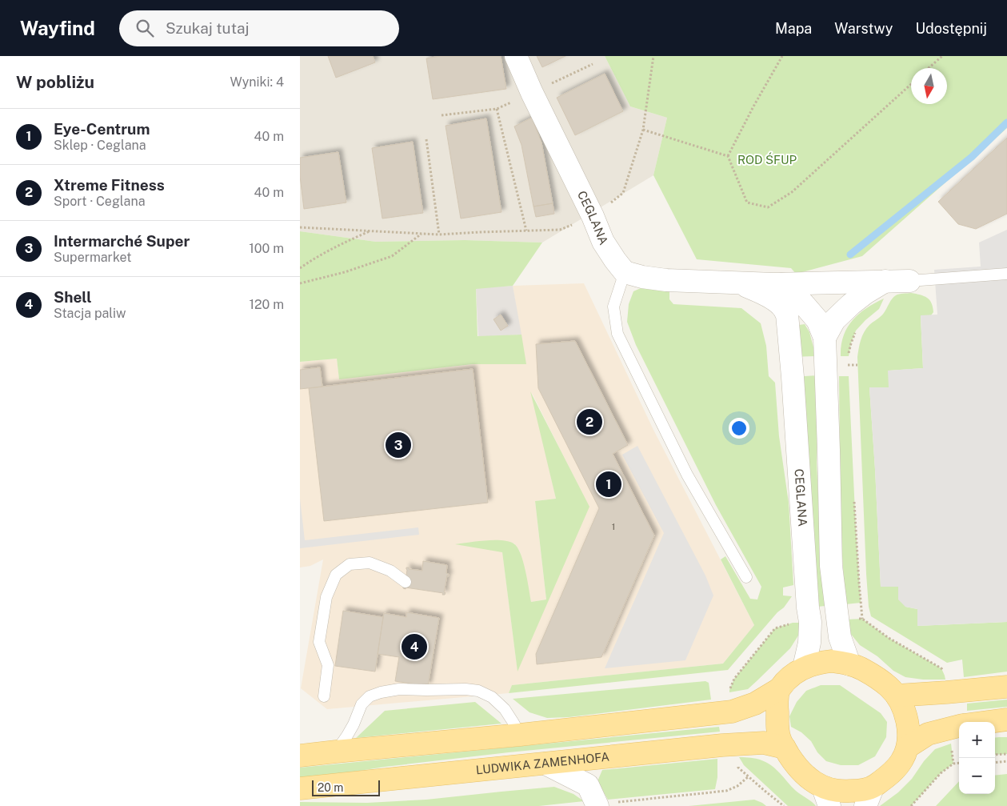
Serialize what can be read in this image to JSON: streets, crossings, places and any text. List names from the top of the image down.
{
  "streets": {
    "main road": ["LUDWIKA ZAMENHOFA"],
    "street": ["CEGLANA"]
  },
  "crossings": [
    ["CEGLANA", "LUDWIKA ZAMENHOFA"]
  ],
  "parks": ["ROD ŚFUP"],
  "house_numbers": ["1"],
  "scale_bar": "20 m",
  "north": "bottom",
  "page": {
    "header": "Wayfind",
    "search": "Szukaj tutaj",
    "nav": ["Mapa", "Warstwy", "Udostępnij"],
    "heading": ["W pobliżu", "Wyniki: 4"],
    "list": [
      {
        "mark": "1",
        "name": "Eye-Centrum",
        "note": "Sklep · Ceglana",
        "value": "40 m"
      },
      {
        "mark": "2",
        "name": "Xtreme Fitness",
        "note": "Sport · Ceglana",
        "value": "40 m"
      },
      {
        "mark": "3",
        "name": "Intermarché Super",
        "note": "Supermarket",
        "value": "100 m"
      },
      {
        "mark": "4",
        "name": "Shell",
        "note": "Stacja paliw",
        "value": "120 m"
      }
    ],
    "pins": [
      "2",
      "3",
      "1",
      "4"
    ],
    "map_buttons": ["+", "−"],
    "scale": "20 m"
  }
}
